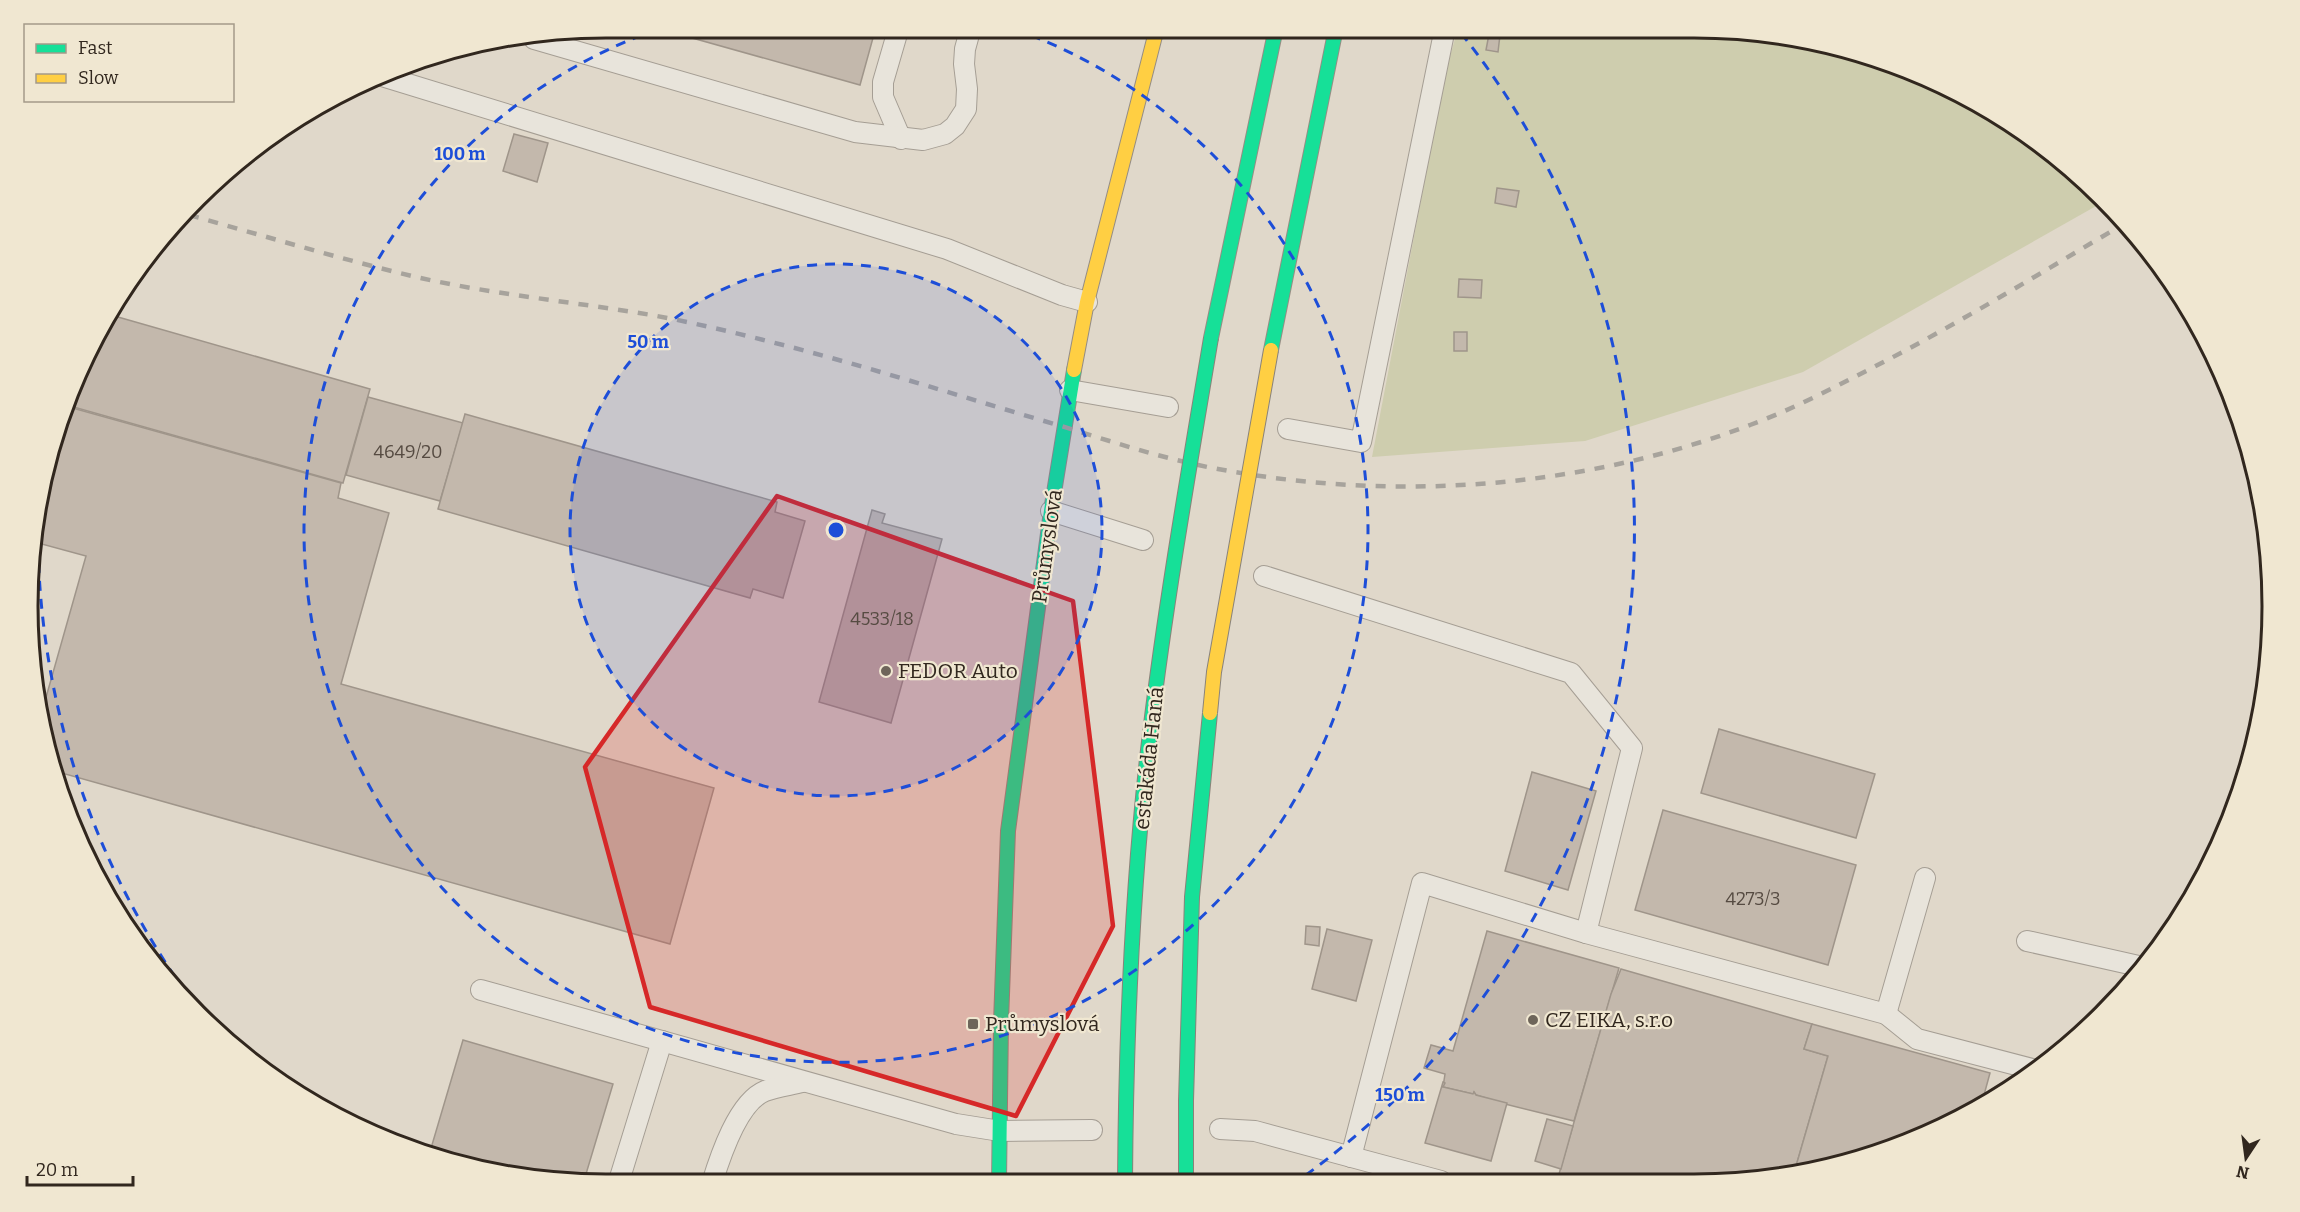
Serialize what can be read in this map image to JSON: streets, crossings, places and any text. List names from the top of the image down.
{
  "streets": {
    "main road": ["Průmyslová", "estakáda Haná"]
  },
  "places": {
    "other": ["FEDOR Auto", "CZ EIKA, s.r.o"],
    "transit": ["Průmyslová"]
  },
  "house_numbers": ["4649/20", "4533/18", "4273/3"],
  "legend": ["Fast", "Slow"],
  "scale_bar": "20 m",
  "north": "bottom",
  "rings": ["100 m", "50 m", "150 m"]
}
